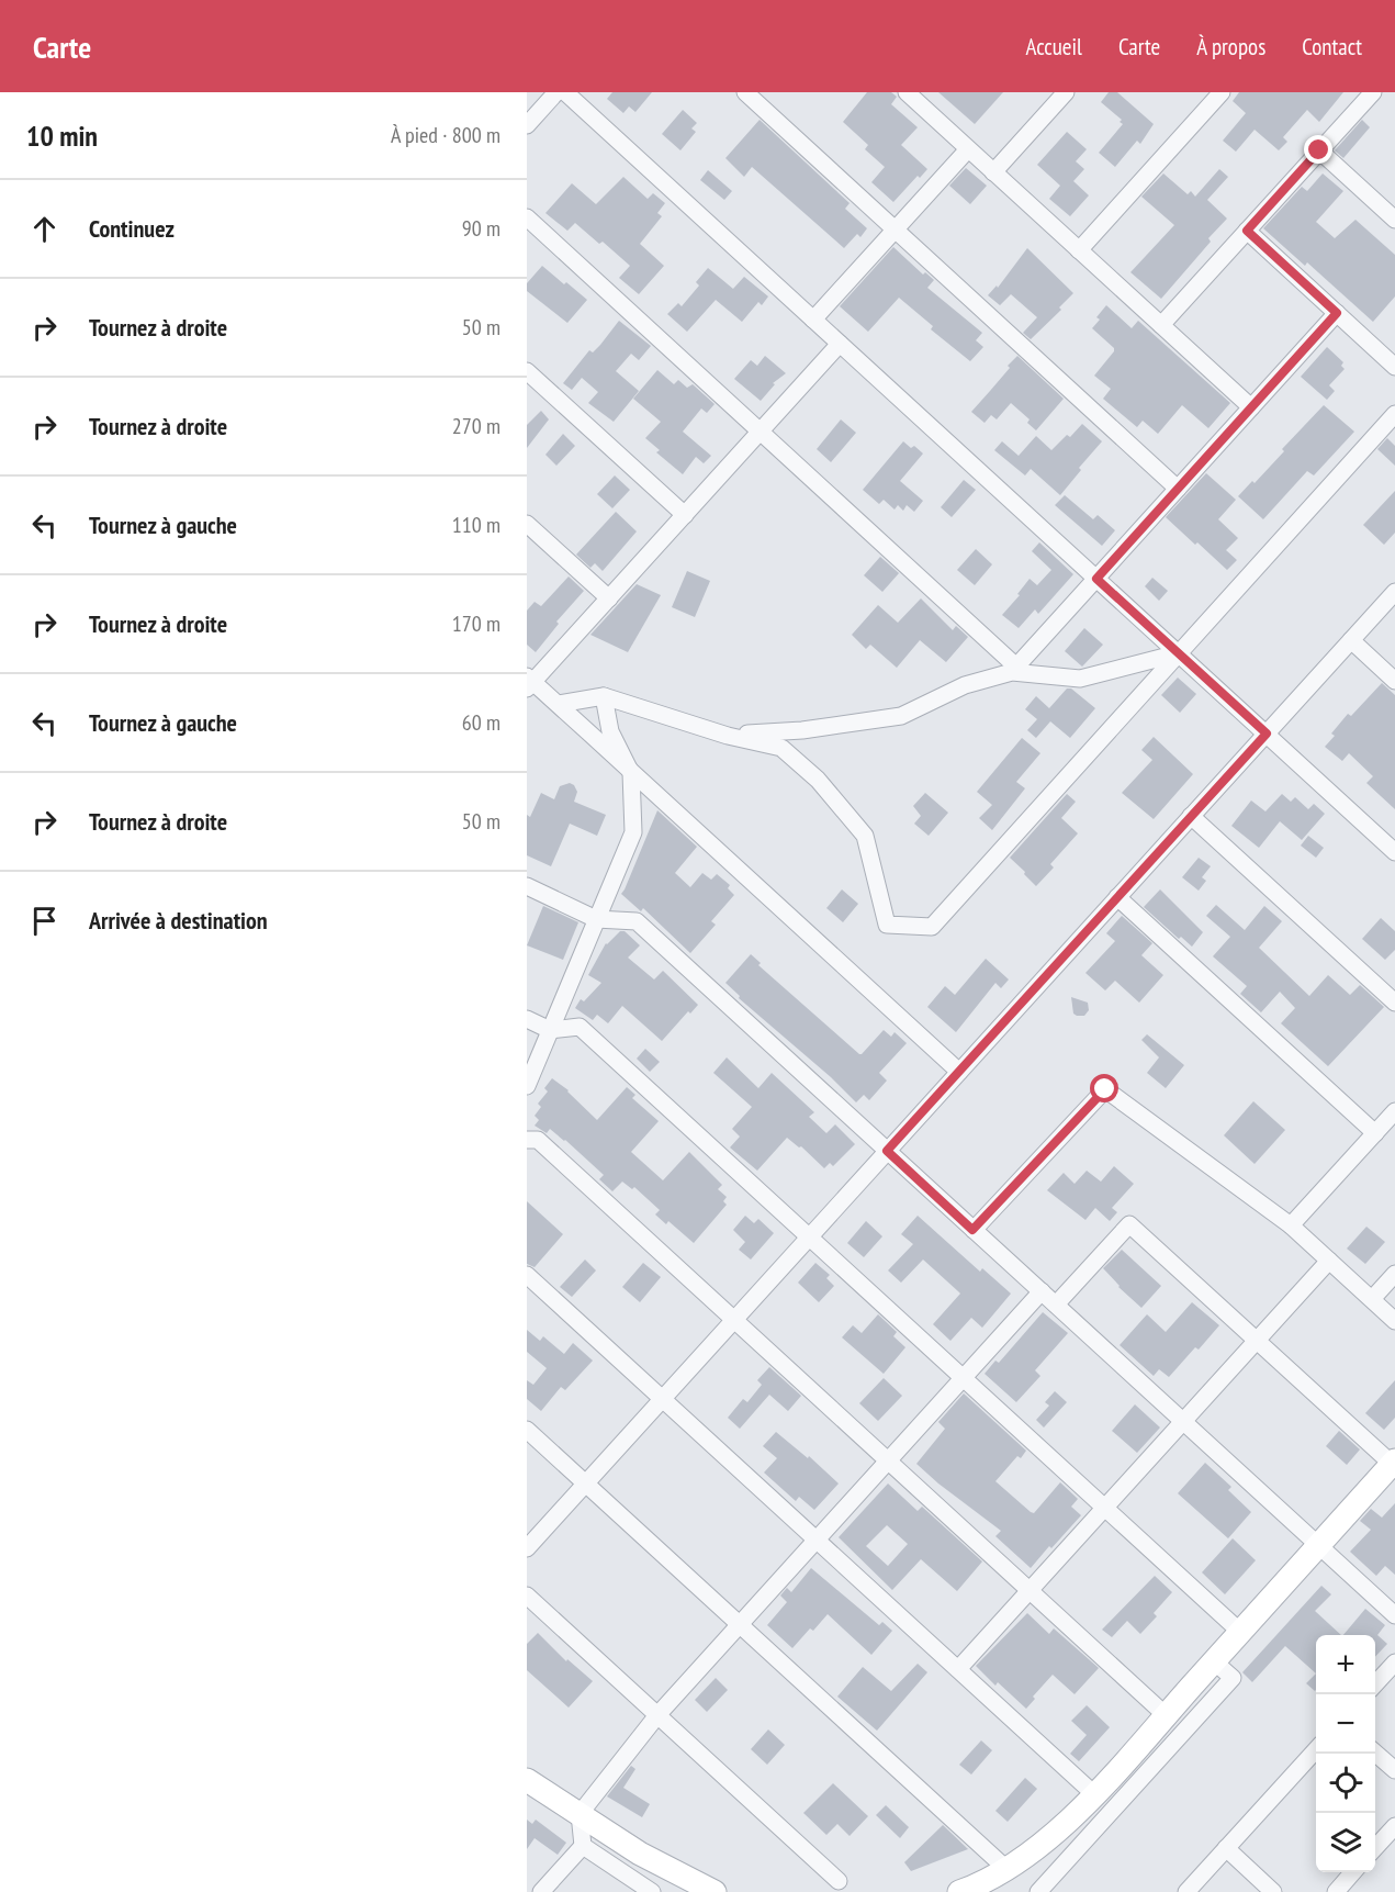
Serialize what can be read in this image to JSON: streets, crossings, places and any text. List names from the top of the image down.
{
  "page": {
    "header": "Carte",
    "nav": [
      "Accueil",
      "Carte",
      "À propos",
      "Contact"
    ],
    "heading": ["10 min", "À pied · 800 m"],
    "list": [
      ["Continuez", "90 m"],
      ["Tournez à droite", "50 m"],
      ["Tournez à droite", "270 m"],
      ["Tournez à gauche", "110 m"],
      ["Tournez à droite", "170 m"],
      ["Tournez à gauche", "60 m"],
      ["Tournez à droite", "50 m"],
      "Arrivée à destination"
    ],
    "map_buttons": ["+", "−"]
  }
}
